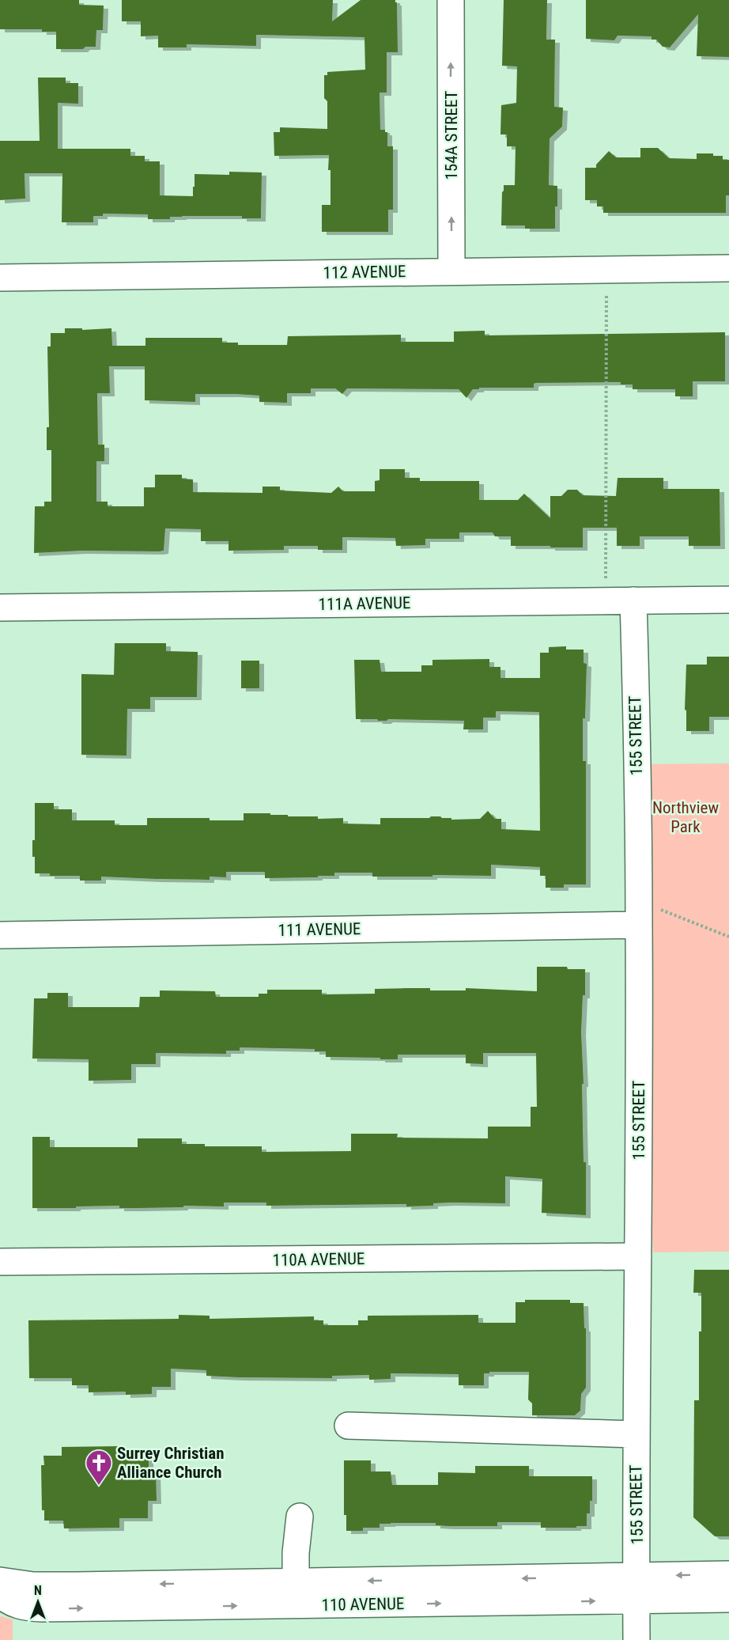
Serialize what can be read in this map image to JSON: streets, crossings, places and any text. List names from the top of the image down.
{
  "streets": {
    "street": [
      "154A STREET",
      "112 AVENUE",
      "111A AVENUE",
      "155 STREET",
      "111 AVENUE",
      "110A AVENUE",
      "110 AVENUE"
    ]
  },
  "crossings": [
    ["154A STREET", "112 AVENUE"],
    ["111A AVENUE", "155 STREET"],
    ["155 STREET", "111 AVENUE"],
    ["155 STREET", "110A AVENUE"],
    ["155 STREET", "110 AVENUE"]
  ],
  "one_way": ["154A STREET"],
  "parks": ["Northview Park"],
  "places": {
    "church": ["Surrey Christian Alliance Church"]
  },
  "north": "top"
}
